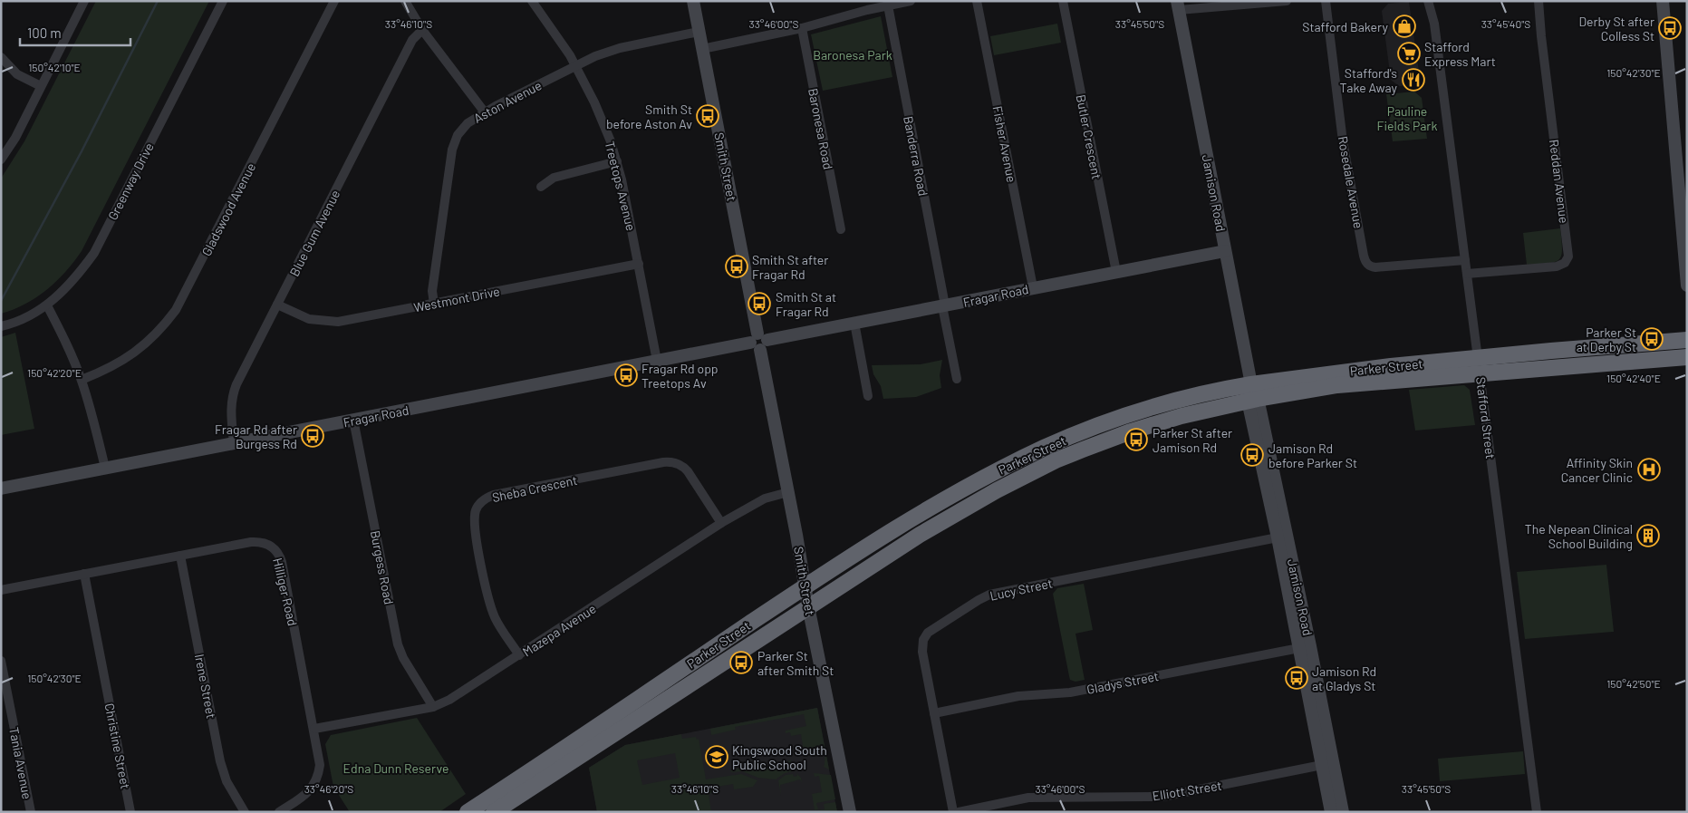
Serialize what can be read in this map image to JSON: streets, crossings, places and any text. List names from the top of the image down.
{
  "streets": {
    "highway": ["Parker Street"],
    "street": [
      "Aston Avenue",
      "Baronesa Road",
      "Butler Crescent",
      "Fisher Avenue",
      "Banderra Road",
      "Smith Street",
      "Greenway Drive",
      "Reddan Avenue",
      "Rosedale Avenue",
      "Treetops Avenue",
      "Jamison Road",
      "Gladswood Avenue",
      "Blue Gum Avenue",
      "Fragar Road",
      "Westmont Drive",
      "Stafford Street",
      "Sheba Crescent",
      "Burgess Road",
      "Lucy Street",
      "Hilliger Road",
      "Mazepa Avenue",
      "Gladys Street",
      "Irene Street",
      "Christine Street",
      "Tania Avenue",
      "Elliott Street"
    ]
  },
  "crossings": [
    ["Aston Avenue", "Smith Street"],
    ["Aston Avenue", "Treetops Avenue"],
    ["Aston Avenue", "Westmont Drive"],
    ["Butler Crescent", "Fragar Road"],
    ["Fisher Avenue", "Fragar Road"],
    ["Banderra Road", "Fragar Road"],
    ["Smith Street", "Fragar Road"],
    ["Smith Street", "Parker Street"],
    ["Smith Street", "Mazepa Avenue"],
    ["Reddan Avenue", "Stafford Street"],
    ["Rosedale Avenue", "Stafford Street"],
    ["Treetops Avenue", "Fragar Road"],
    ["Treetops Avenue", "Westmont Drive"],
    ["Jamison Road", "Fragar Road"],
    ["Jamison Road", "Parker Street"],
    ["Jamison Road", "Lucy Street"],
    ["Jamison Road", "Gladys Street"],
    ["Jamison Road", "Elliott Street"],
    ["Blue Gum Avenue", "Fragar Road"],
    ["Blue Gum Avenue", "Westmont Drive"],
    ["Fragar Road", "Burgess Road"],
    ["Parker Street", "Stafford Street"],
    ["Sheba Crescent", "Mazepa Avenue"],
    ["Burgess Road", "Mazepa Avenue"],
    ["Lucy Street", "Gladys Street"],
    ["Hilliger Road", "Mazepa Avenue"],
    ["Hilliger Road", "Irene Street"],
    ["Hilliger Road", "Christine Street"]
  ],
  "parks": ["Baronesa Park", "Pauline Fields Park", "Edna Dunn Reserve"],
  "places": {
    "shop": ["Stafford Bakery"],
    "bus stop": [
      "Derby St after Colless St",
      "Smith St before Aston Av",
      "Smith St after Fragar Rd",
      "Smith St at Fragar Rd",
      "Parker St at Derby St",
      "Fragar Rd opp Treetops Av",
      "Fragar Rd after Burgess Rd",
      "Parker St after Jamison Rd",
      "Jamison Rd before Parker St",
      "Parker St after Smith St",
      "Jamison Rd at Gladys St"
    ],
    "supermarket": ["Stafford Express Mart"],
    "restaurant": ["Stafford's Take Away"],
    "hospital": ["Affinity Skin Cancer Clinic"],
    "building": ["The Nepean Clinical School Building"],
    "school or university": ["Kingswood South Public School"]
  },
  "scale_bar": "100 m",
  "coordinates": [
    "33°45'40\"S",
    "33°46'10\"S",
    "33°46'00\"S",
    "33°45'50\"S",
    "150°42'10\"E",
    "150°42'30\"E",
    "150°42'20\"E",
    "150°42'40\"E",
    "150°42'50\"E",
    "33°46'20\"S"
  ]
}
